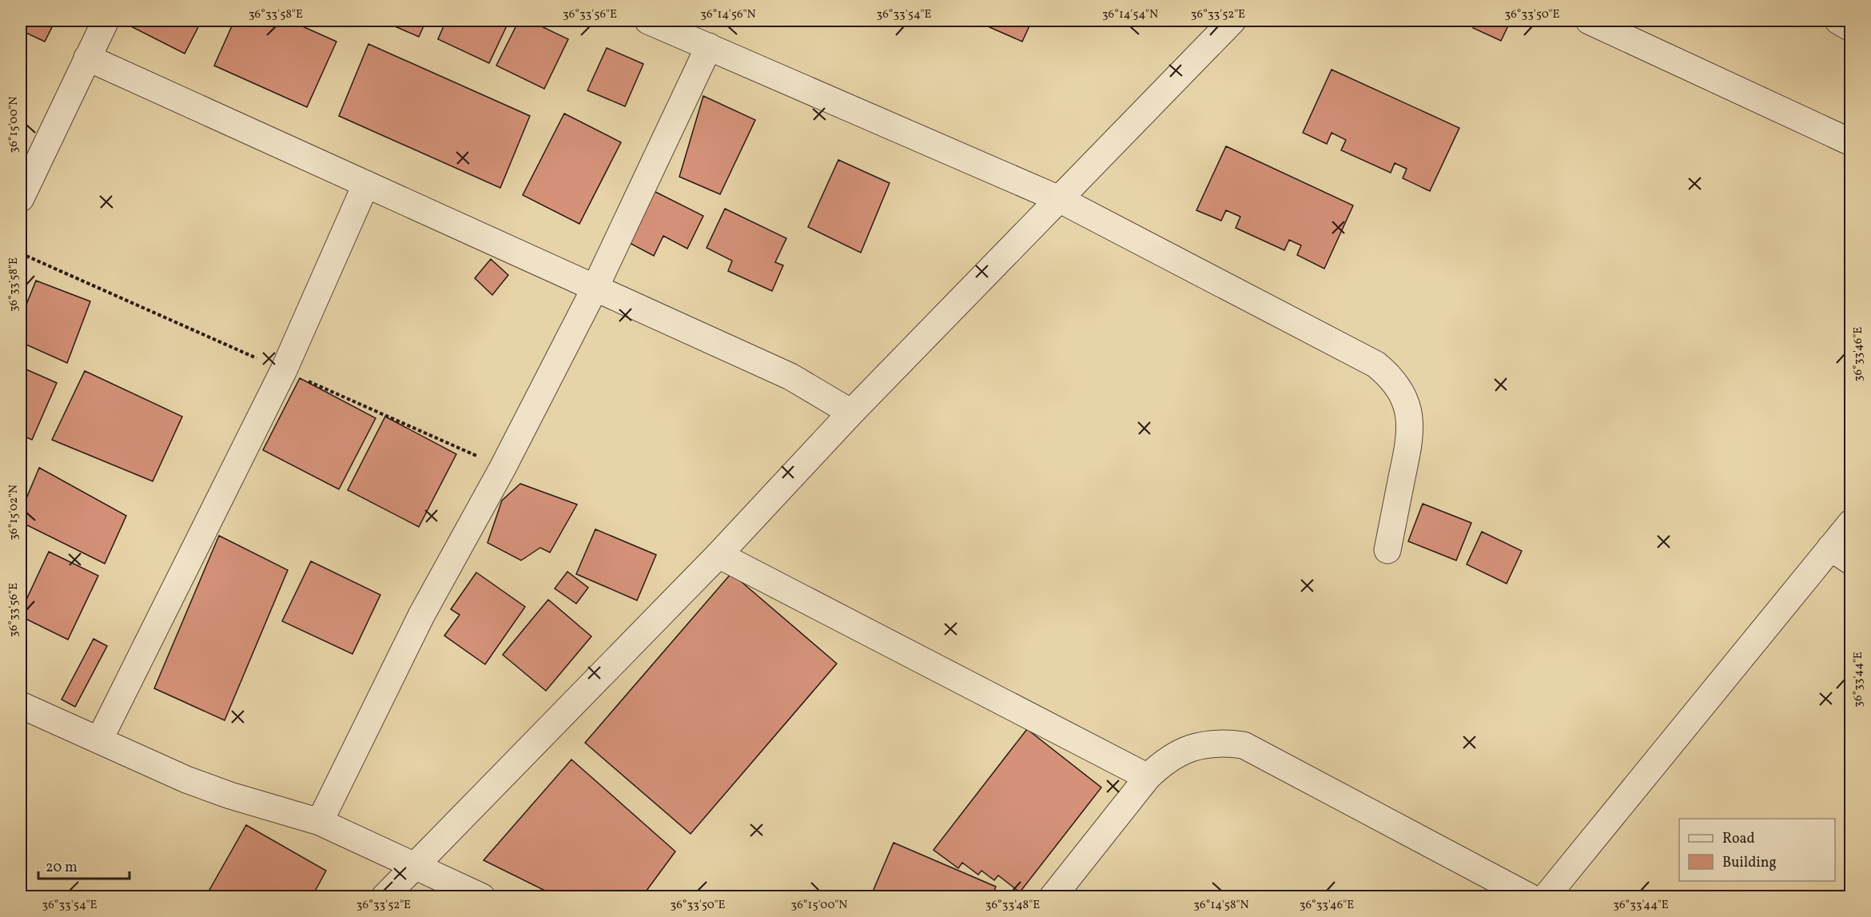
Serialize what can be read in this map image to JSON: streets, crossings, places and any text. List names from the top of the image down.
{
  "legend": ["Road", "Building"],
  "scale_bar": "20 m",
  "coordinates": [
    "36°33'58\"E",
    "36°33'56\"E",
    "36°14'56\"N",
    "36°33'54\"E",
    "36°14'54\"N",
    "36°33'52\"E",
    "36°33'50\"E",
    "36°15'00\"N",
    "36°33'46\"E",
    "36°15'02\"N",
    "36°33'44\"E",
    "36°33'48\"E",
    "36°14'58\"N"
  ]
}
